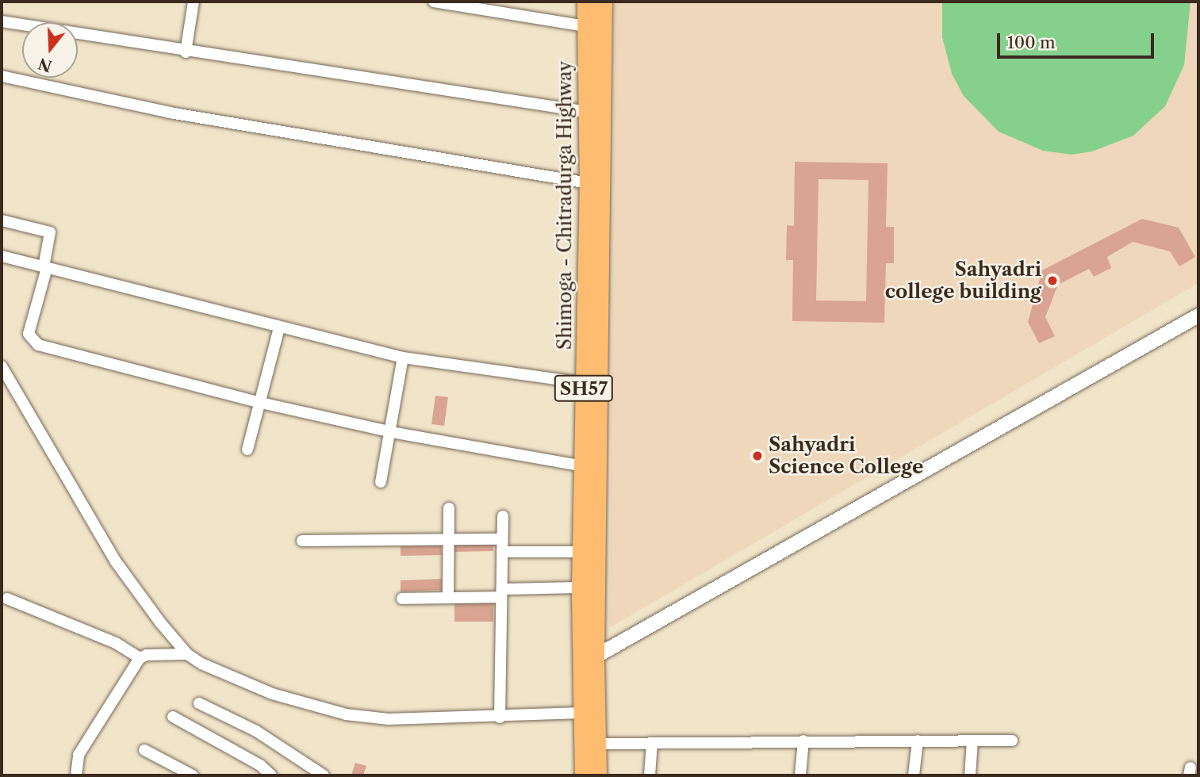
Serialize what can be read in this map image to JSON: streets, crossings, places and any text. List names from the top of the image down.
{
  "streets": {
    "main road": ["Shimoga - Chitradurga Highway", "SH57"]
  },
  "places": ["Sahyadri college building", "Sahyadri Science College"],
  "scale_bar": "100 m",
  "north": "bottom"
}
